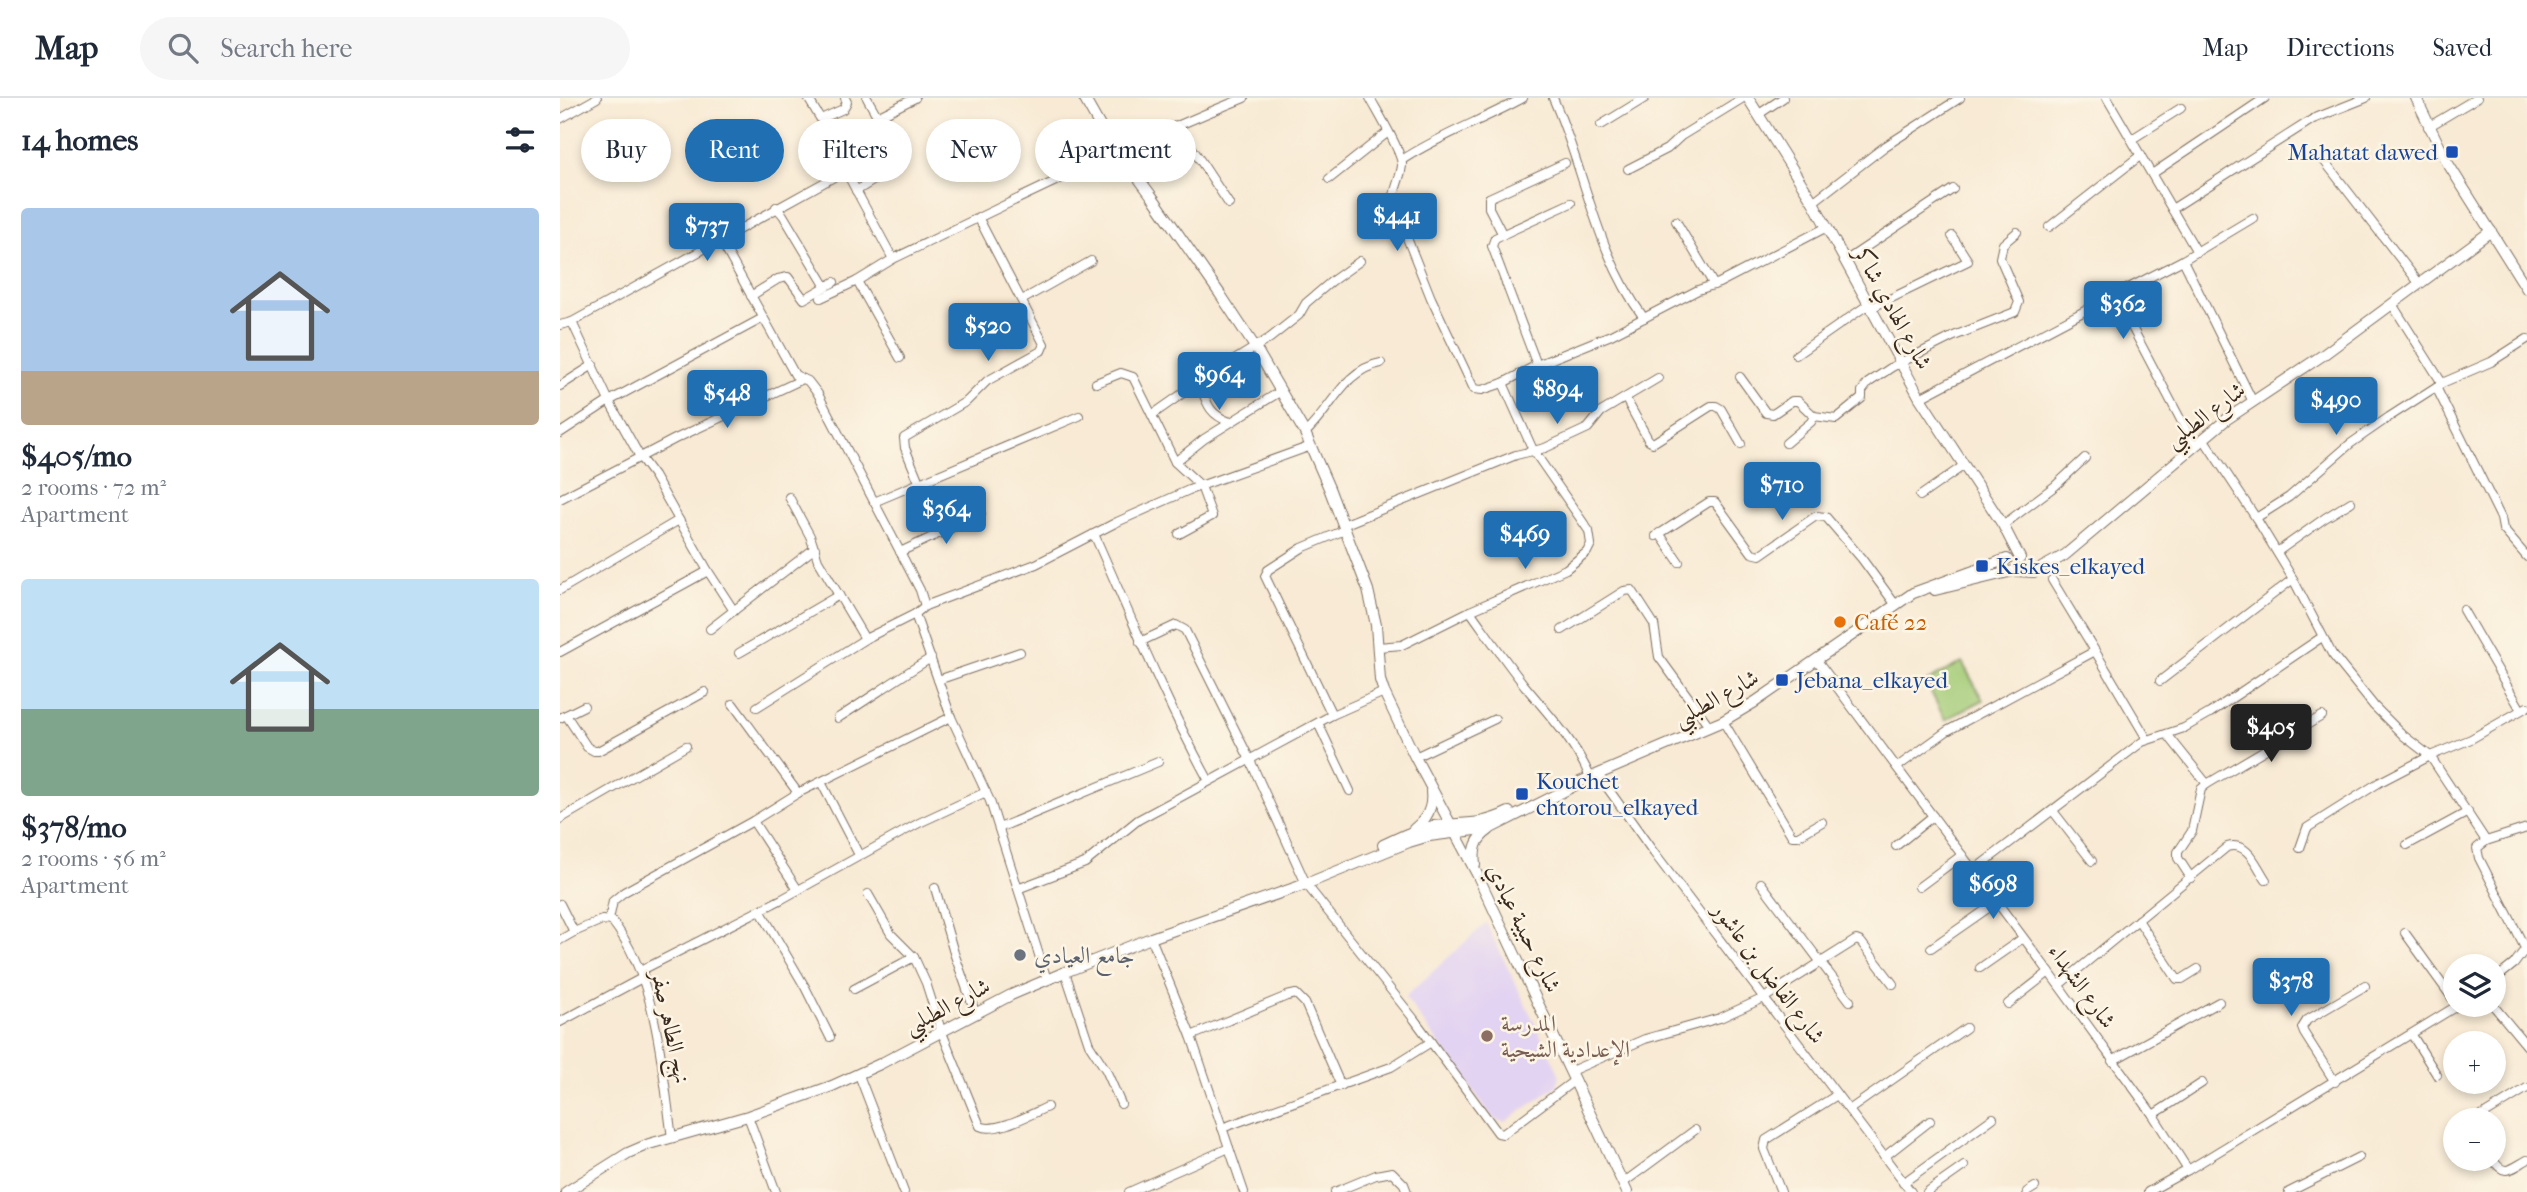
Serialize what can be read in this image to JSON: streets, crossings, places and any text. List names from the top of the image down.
{
  "streets": {
    "street": [
      "شارع الهادي شاكر",
      "شارع الطبلبي",
      "شارع حبيبة عيادي",
      "شارع الفاضل بن عاشور",
      "شارع الشهداء",
      "نهج الطاهر صفر"
    ]
  },
  "crossings": [
    ["شارع الطبلبي", "شارع حبيبة عيادي"],
    ["شارع الطبلبي", "شارع الفاضل بن عاشور"],
    ["شارع الطبلبي", "شارع الشهداء"],
    ["شارع الطبلبي", "نهج الطاهر صفر"]
  ],
  "places": {
    "transit": [
      "Mahatat dawed",
      "Kiskes_elkayed",
      "Jebana_elkayed",
      "Kouchet chtorou_elkayed"
    ],
    "other": ["Café 22", "جامع العيادي", "المدرسة الإعدادية الشيحية"]
  },
  "page": {
    "header": "Map",
    "search": "Search here",
    "nav": ["Map", "Directions", "Saved"],
    "heading": "14 homes",
    "chip": [
      "Buy",
      "Rent",
      "Filters",
      "New",
      "Apartment"
    ],
    "list": [
      {
        "name": "$405/mo",
        "note": "2 rooms · 72 m² · Apartment"
      },
      {
        "name": "$378/mo",
        "note": "2 rooms · 56 m² · Apartment"
      }
    ],
    "price": [
      "$441",
      "$737",
      "$362",
      "$520",
      "$964",
      "$894",
      "$548",
      "$490",
      "$710",
      "$364",
      "$469",
      "$405",
      "$698",
      "$378"
    ],
    "map_buttons": ["+", "−"]
  }
}
